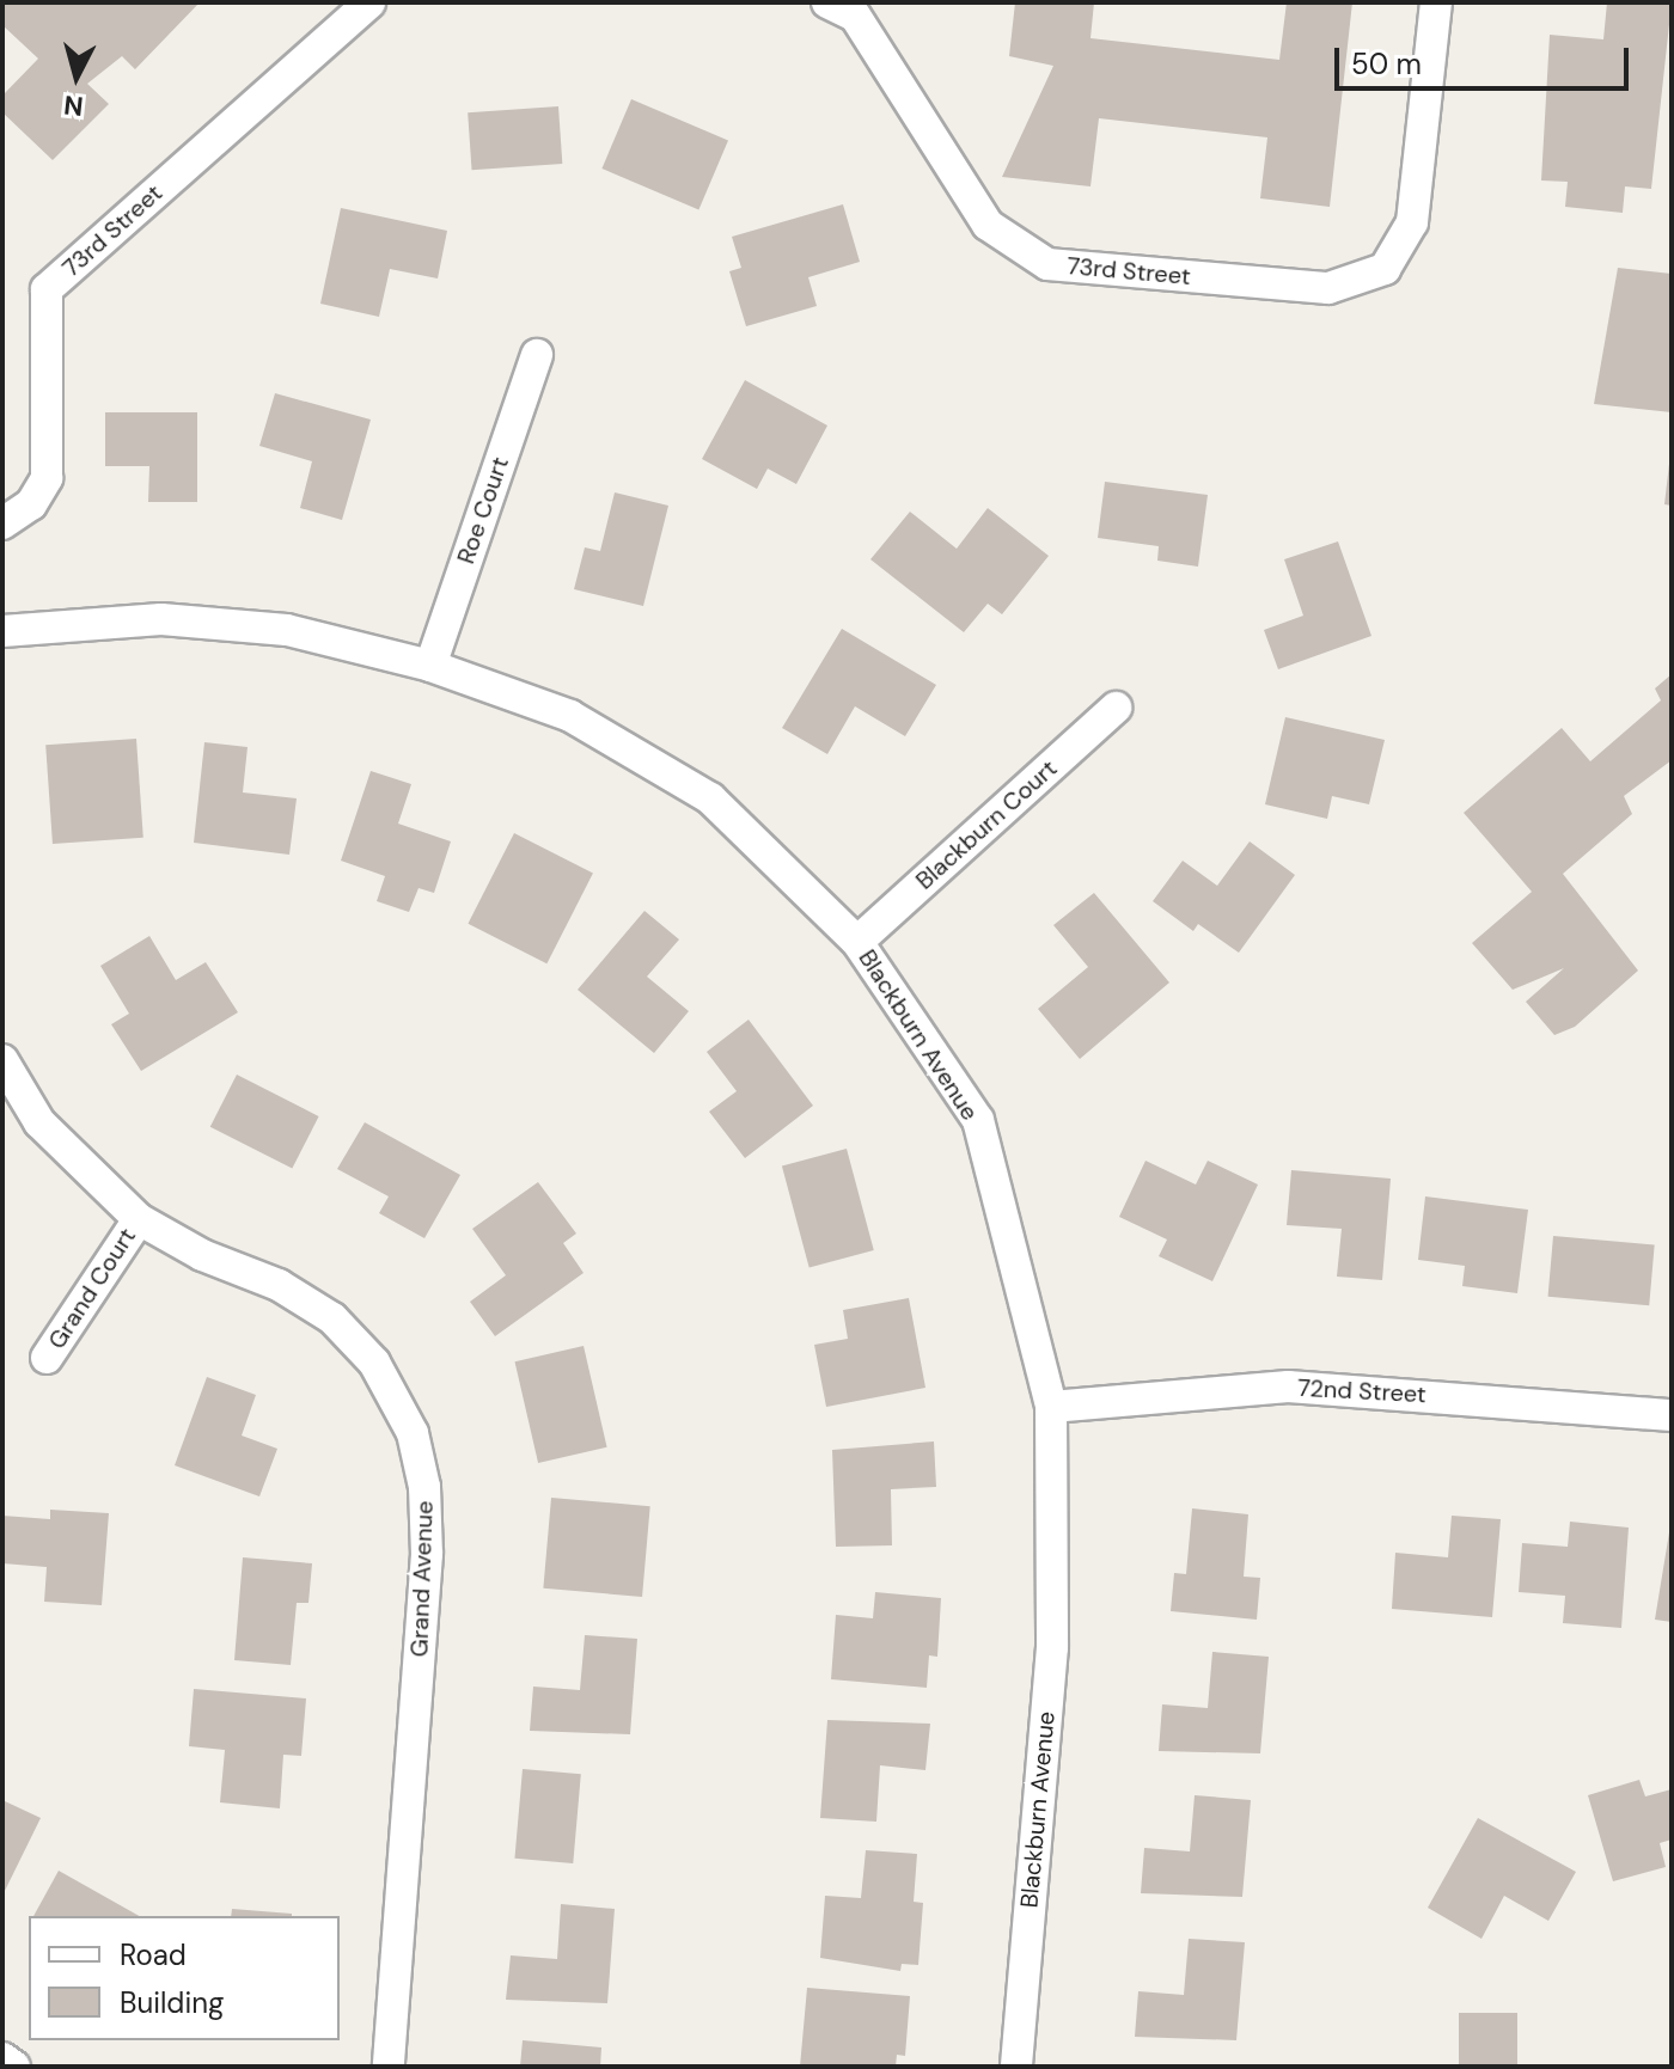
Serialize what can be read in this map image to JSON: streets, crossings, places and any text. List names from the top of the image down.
{
  "streets": {
    "street": [
      "73rd Street",
      "Roe Court",
      "Blackburn Court",
      "Blackburn Avenue",
      "Grand Court",
      "72nd Street",
      "Grand Avenue"
    ]
  },
  "crossings": [
    ["Roe Court", "Blackburn Avenue"],
    ["Blackburn Court", "Blackburn Avenue"],
    ["Blackburn Avenue", "72nd Street"],
    ["Grand Court", "Grand Avenue"]
  ],
  "legend": ["Road", "Building"],
  "scale_bar": "50 m",
  "north": "bottom"
}
